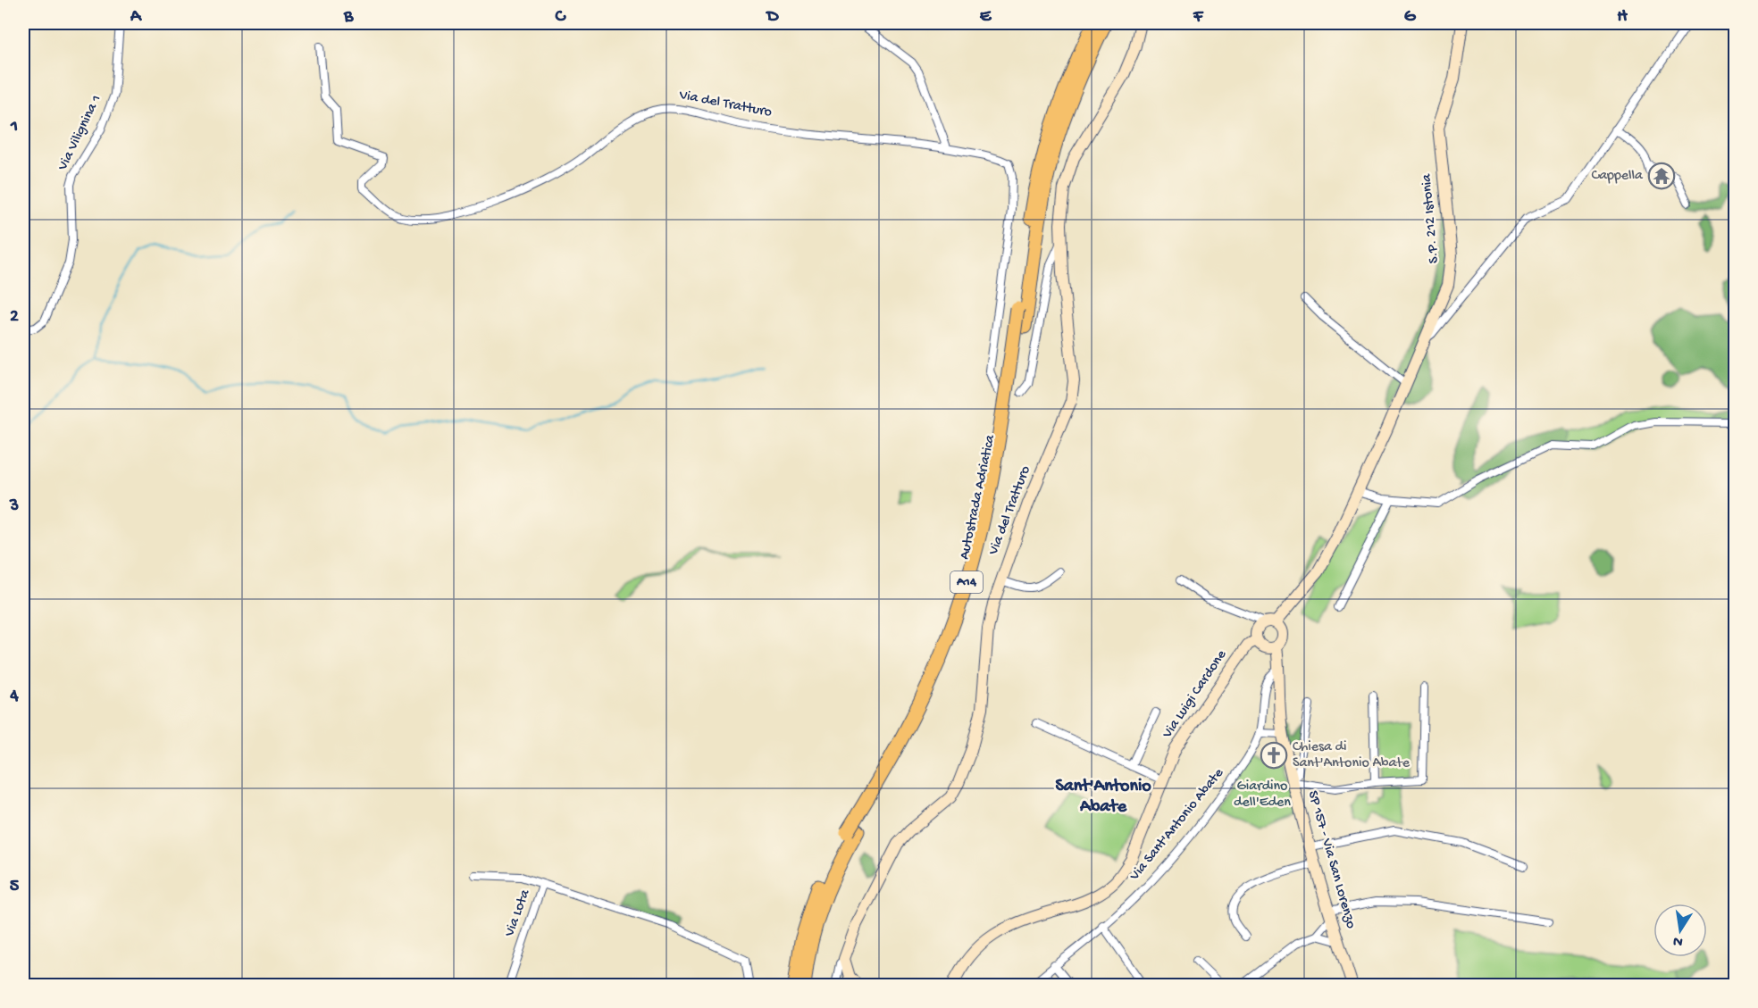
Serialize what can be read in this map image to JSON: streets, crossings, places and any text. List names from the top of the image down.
{
  "streets": {
    "highway": ["Autostrada Adriatica", "A14"],
    "main road": [
      "Via del Tratturo",
      "S.P. 212 Istonia",
      "Via Luigi Cardone",
      "SP 157 - Via San Lorenzo"
    ],
    "street": ["Via Vilignina 1", "Via Sant'Antonio Abate", "Via Lota"]
  },
  "crossings": [
    ["S.P. 212 Istonia", "Via Luigi Cardone"],
    ["Via Luigi Cardone", "SP 157 - Via San Lorenzo"],
    ["Via Sant'Antonio Abate", "SP 157 - Via San Lorenzo"]
  ],
  "districts": ["Sant'Antonio Abate"],
  "parks": ["Giardino dell'Eden"],
  "places": {
    "temple": ["Cappella"],
    "church": ["Chiesa di Sant'Antonio Abate"]
  },
  "north": "bottom",
  "grid": {
    "columns": [
      "A",
      "B",
      "C",
      "D",
      "E",
      "F",
      "G",
      "H"
    ],
    "rows": [
      "1",
      "2",
      "3",
      "4",
      "5"
    ]
  }
}
